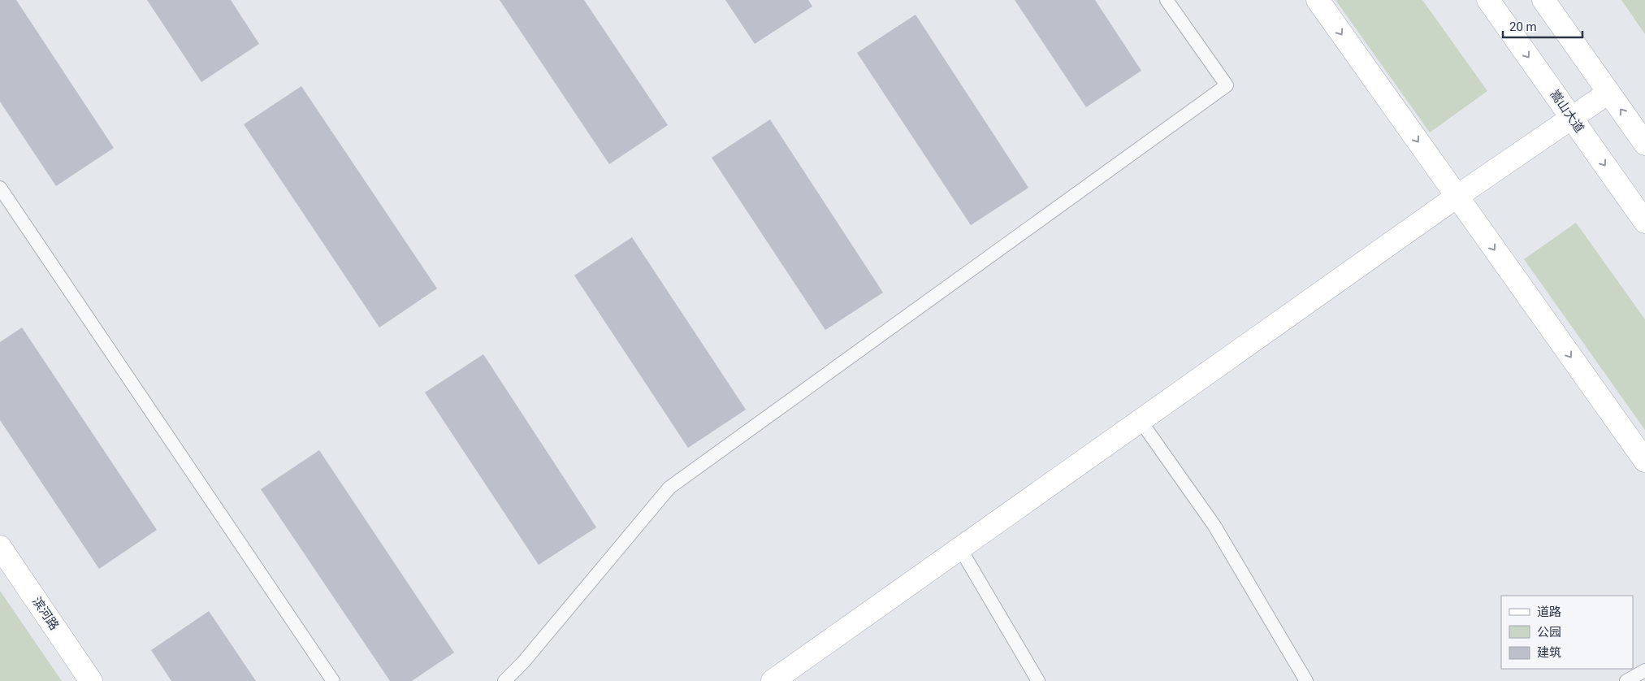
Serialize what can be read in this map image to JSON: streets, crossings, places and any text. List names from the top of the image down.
{
  "streets": {
    "main road": ["嵩山大道", "滨河路"]
  },
  "legend": ["道路", "公园", "建筑"],
  "scale_bar": "20 m"
}
